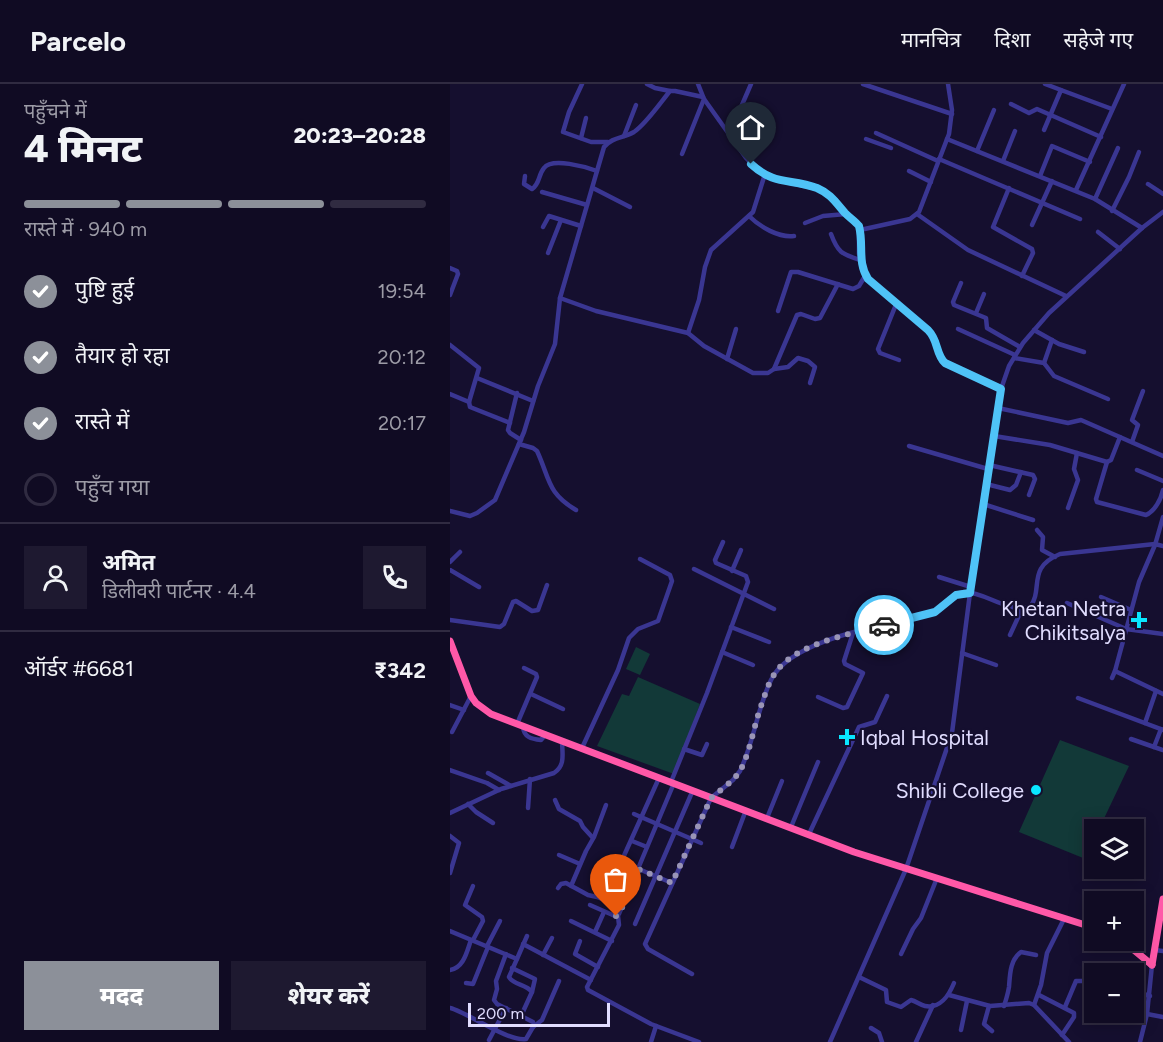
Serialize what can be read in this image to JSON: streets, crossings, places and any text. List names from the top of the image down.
{
  "places": {
    "health": ["Khetan Netra Chikitsalya", "Iqbal Hospital"],
    "other": ["Shibli College"]
  },
  "scale_bar": "200 m",
  "page": {
    "header": "Parcelo",
    "nav": ["मानचित्र", "दिशा", "सहेजे गए"],
    "heading": ["4 मिनट", "पहुँचने में", "20:23–20:28"],
    "panel": [
      "अमित",
      "डिलीवरी पार्टनर · 4.4",
      "ऑर्डर #6681",
      "₹342"
    ],
    "bar": "रास्ते में · 940 m",
    "list": [
      ["पुष्टि हुई", "19:54"],
      ["तैयार हो रहा", "20:12"],
      ["रास्ते में", "20:17"],
      "पहुँच गया"
    ],
    "map_buttons": ["+", "−"],
    "buttons": ["मदद", "शेयर करें"],
    "scale": "200 m"
  }
}
